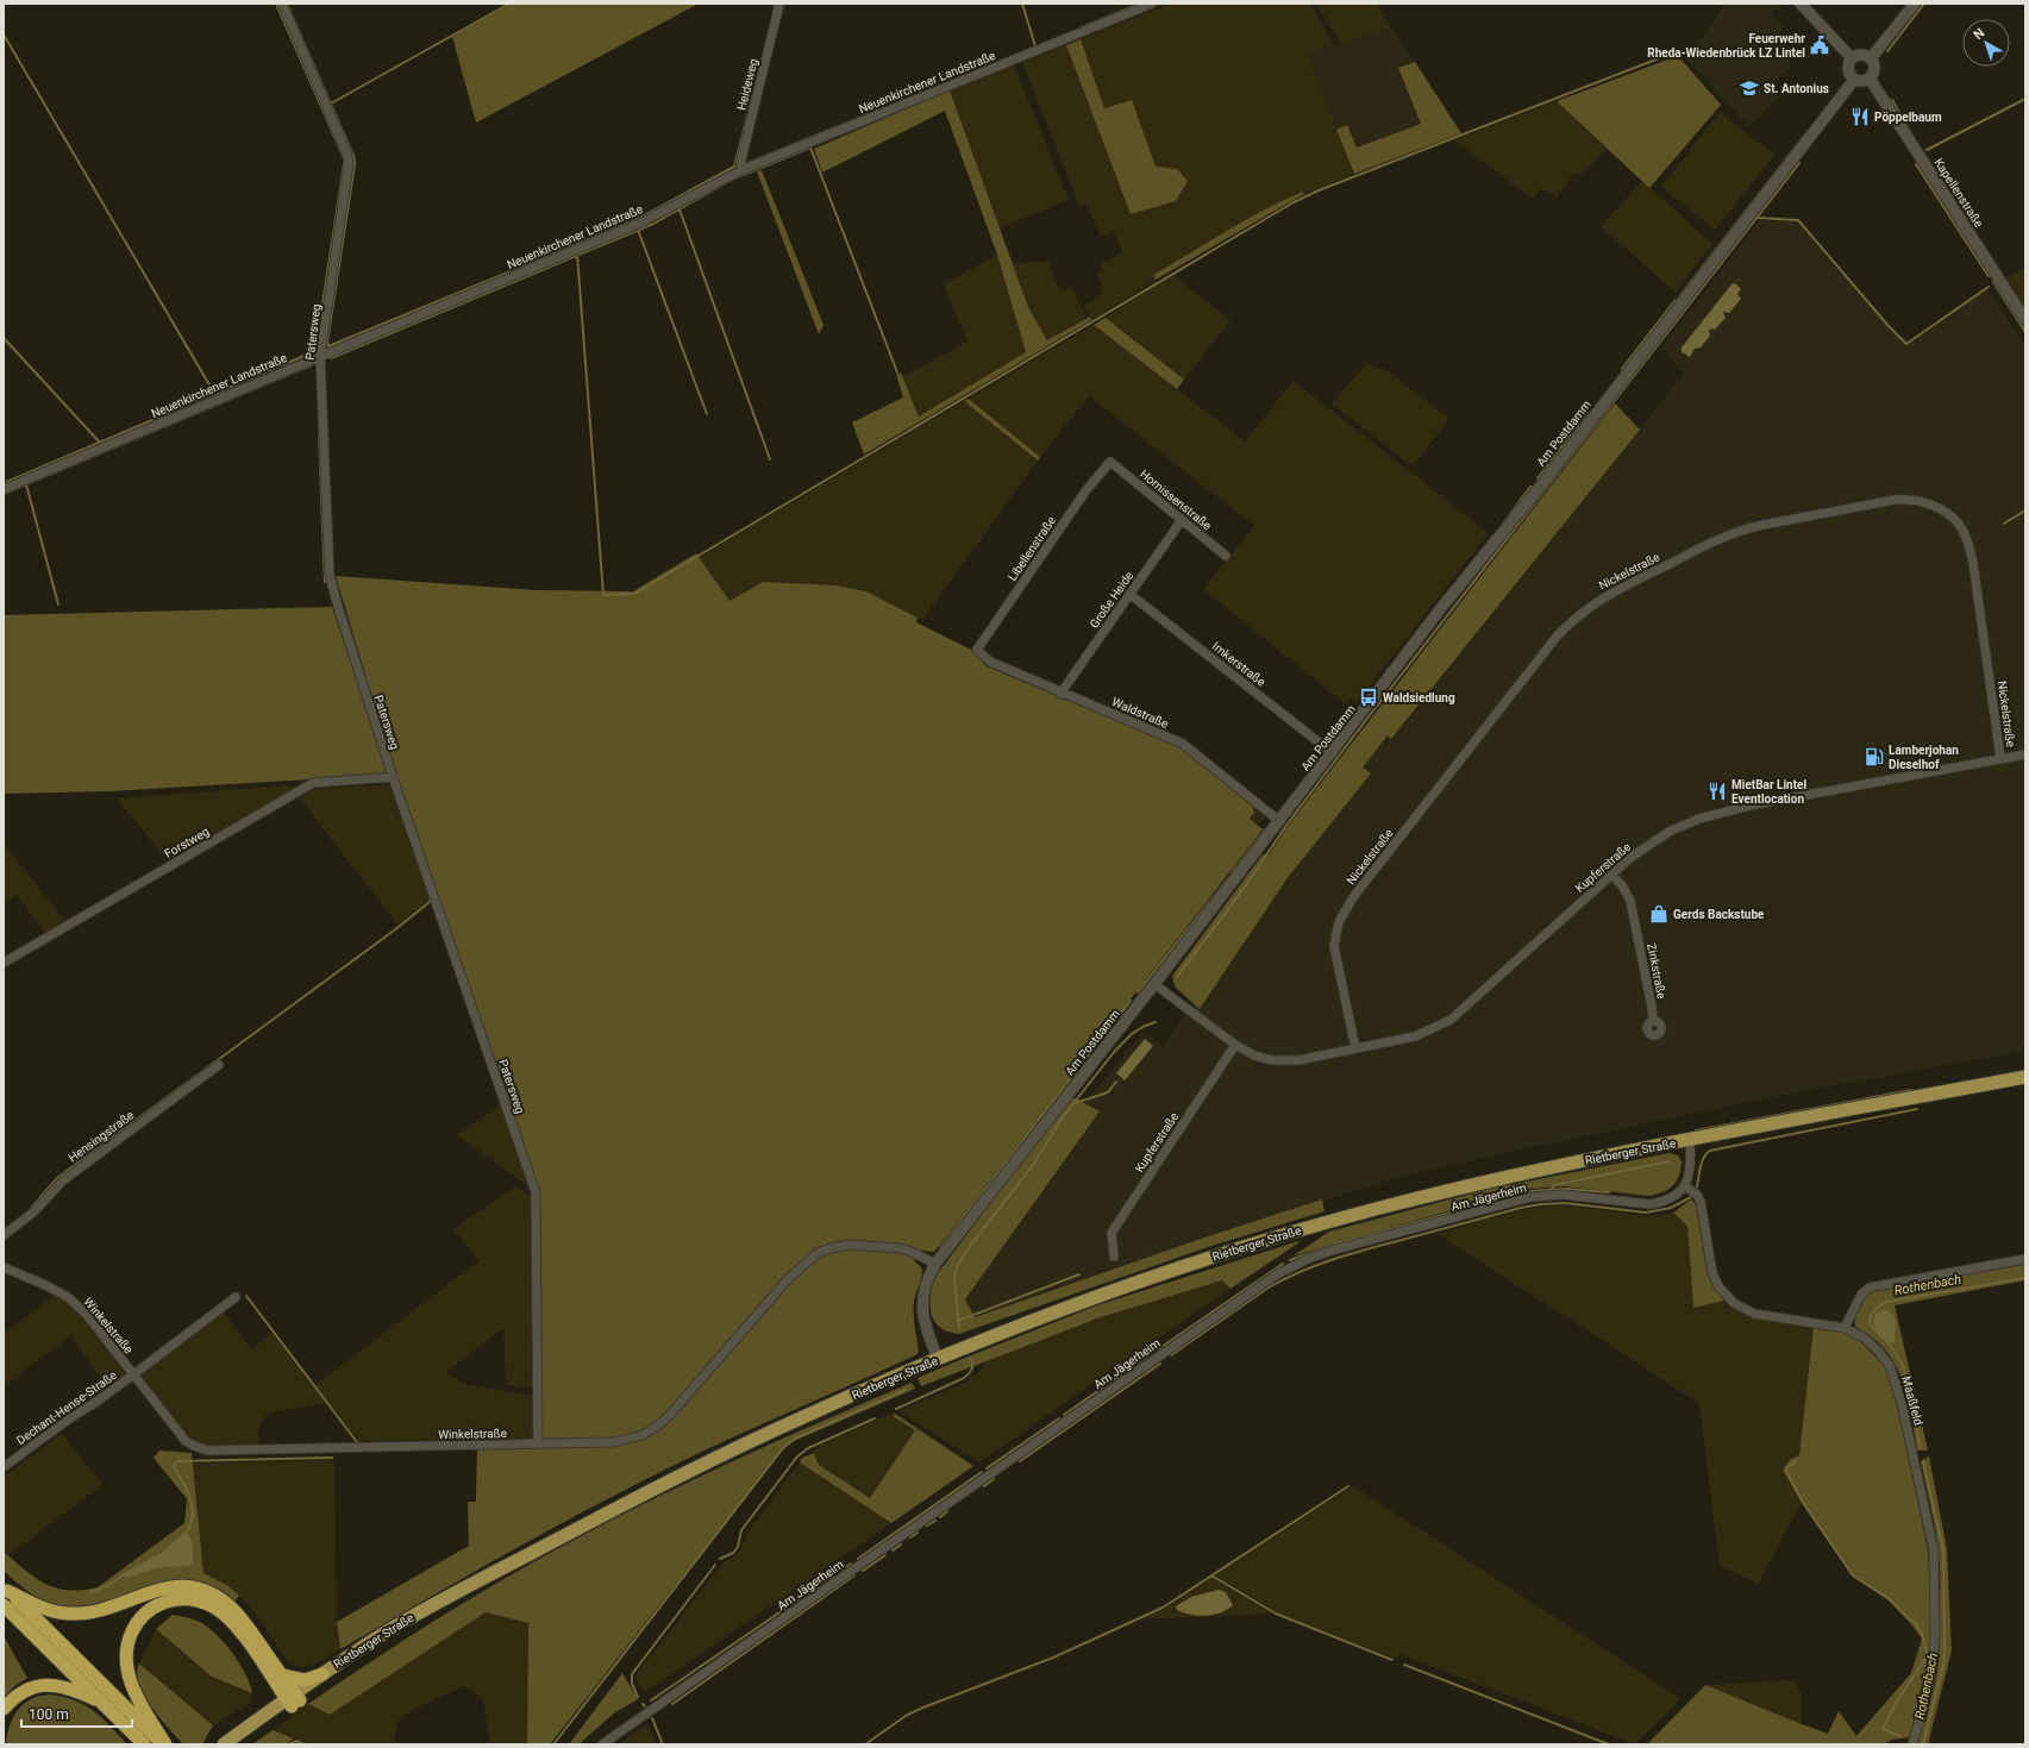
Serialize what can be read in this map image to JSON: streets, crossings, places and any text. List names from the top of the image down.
{
  "streets": {
    "main road": ["Rietberger Straße"],
    "street": [
      "Neuenkirchener Landstraße",
      "Heideweg",
      "Kapellenstraße",
      "Patersweg",
      "Am Postdamm",
      "Hornissenstraße",
      "Libellenstraße",
      "Nickelstraße",
      "Große Heide",
      "Imkerstraße",
      "Waldstraße",
      "Forstweg",
      "Kupferstraße",
      "Zinkstraße",
      "Hensingstraße",
      "Am Jägerheim",
      "Winkelstraße",
      "Maaßfeld",
      "Dechant-Hense-Straße"
    ]
  },
  "crossings": [
    ["Neuenkirchener Landstraße", "Heideweg"],
    ["Neuenkirchener Landstraße", "Patersweg"],
    ["Kapellenstraße", "Am Postdamm"],
    ["Patersweg", "Forstweg"],
    ["Patersweg", "Winkelstraße"],
    ["Am Postdamm", "Imkerstraße"],
    ["Am Postdamm", "Waldstraße"],
    ["Am Postdamm", "Kupferstraße"],
    ["Am Postdamm", "Rietberger Straße"],
    ["Am Postdamm", "Winkelstraße"],
    ["Hornissenstraße", "Libellenstraße"],
    ["Hornissenstraße", "Große Heide"],
    ["Libellenstraße", "Waldstraße"],
    ["Nickelstraße", "Kupferstraße"],
    ["Große Heide", "Imkerstraße"],
    ["Große Heide", "Waldstraße"],
    ["Kupferstraße", "Zinkstraße"],
    ["Am Jägerheim", "Maaßfeld"],
    ["Winkelstraße", "Dechant-Hense-Straße"]
  ],
  "water": ["Rothenbach"],
  "places": {
    "public building": ["Feuerwehr Rheda-Wiedenbrück LZ Lintel"],
    "school or university": ["St. Antonius"],
    "restaurant": ["Pöppelbaum", "MietBar Lintel Eventlocation"],
    "bus stop": ["Waldsiedlung"],
    "fuel station": ["Lamberjohan Dieselhof"],
    "shop": ["Gerds Backstube"]
  },
  "scale_bar": "100 m",
  "north": "top left"
}
